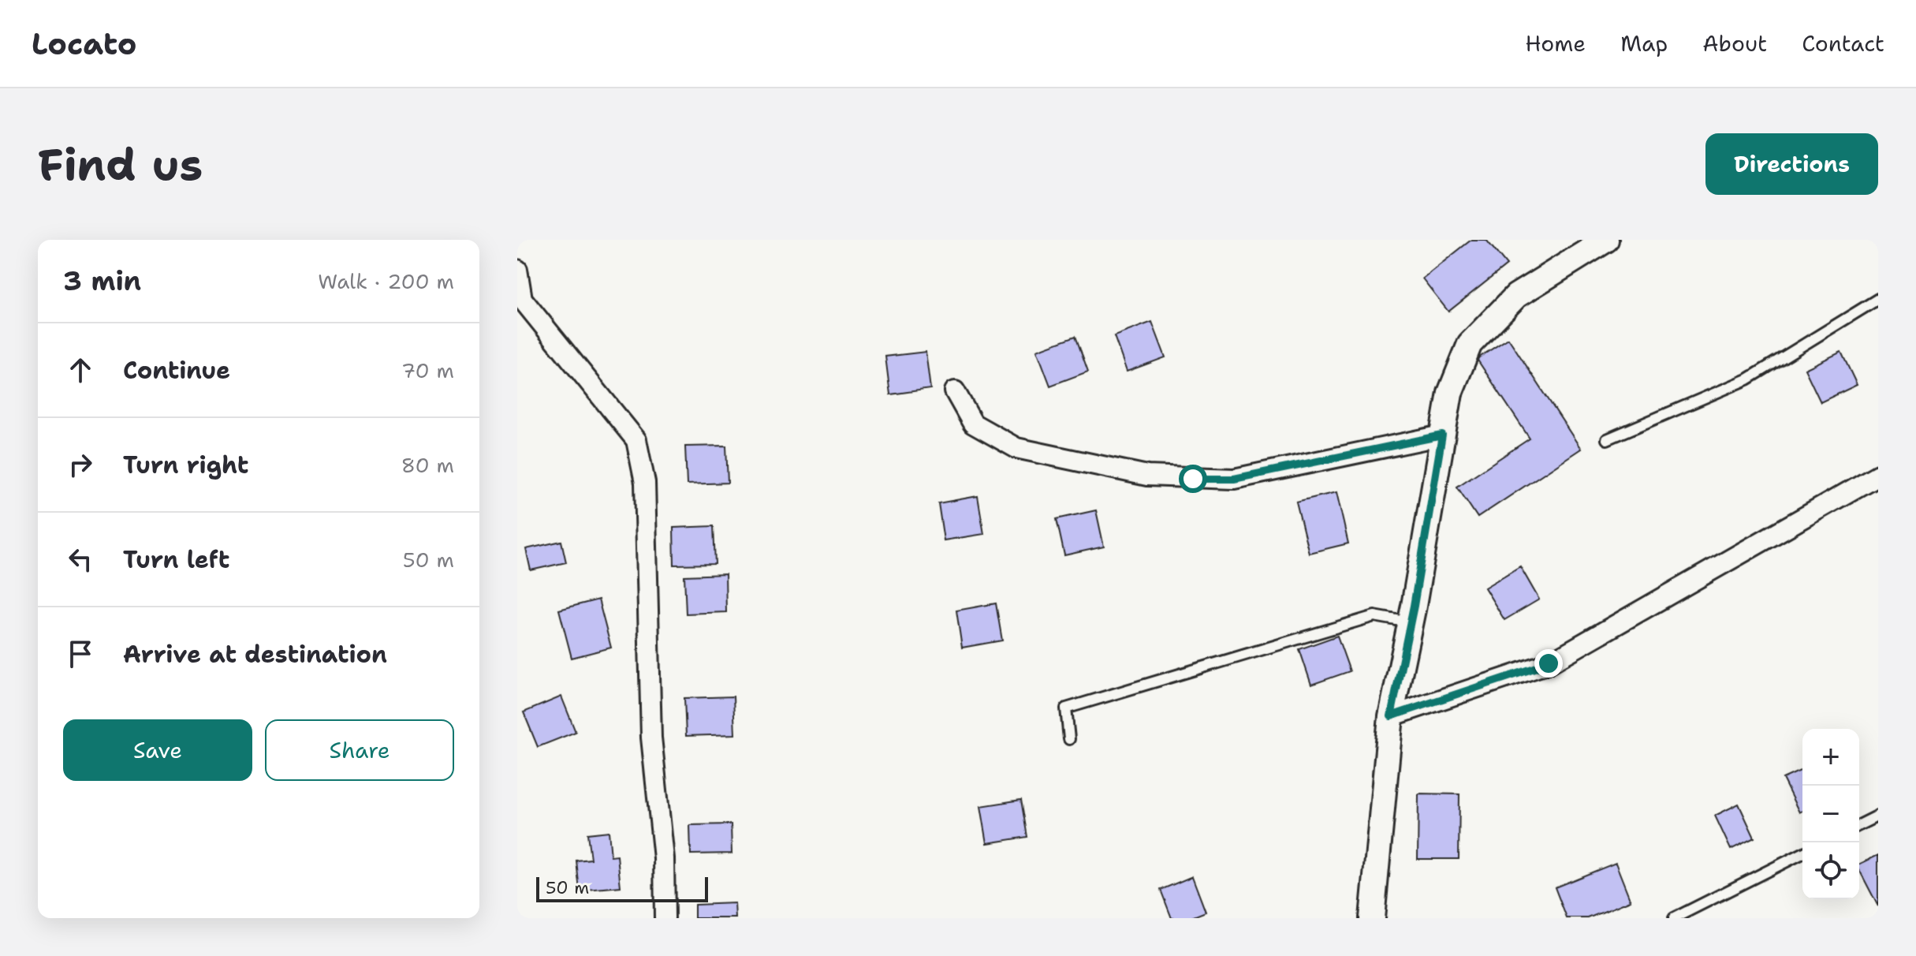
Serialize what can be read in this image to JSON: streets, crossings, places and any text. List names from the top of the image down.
{
  "scale_bar": "50 m",
  "page": {
    "header": "Locato",
    "nav": [
      "Home",
      "Map",
      "About",
      "Contact"
    ],
    "buttons": [
      "Directions",
      ["Save", "Share"]
    ],
    "title": "Find us",
    "heading": ["3 min", "Walk · 200 m"],
    "list": [
      ["Continue", "70 m"],
      ["Turn right", "80 m"],
      ["Turn left", "50 m"],
      "Arrive at destination"
    ],
    "map_buttons": ["+", "−"],
    "scale": "50 m"
  }
}
